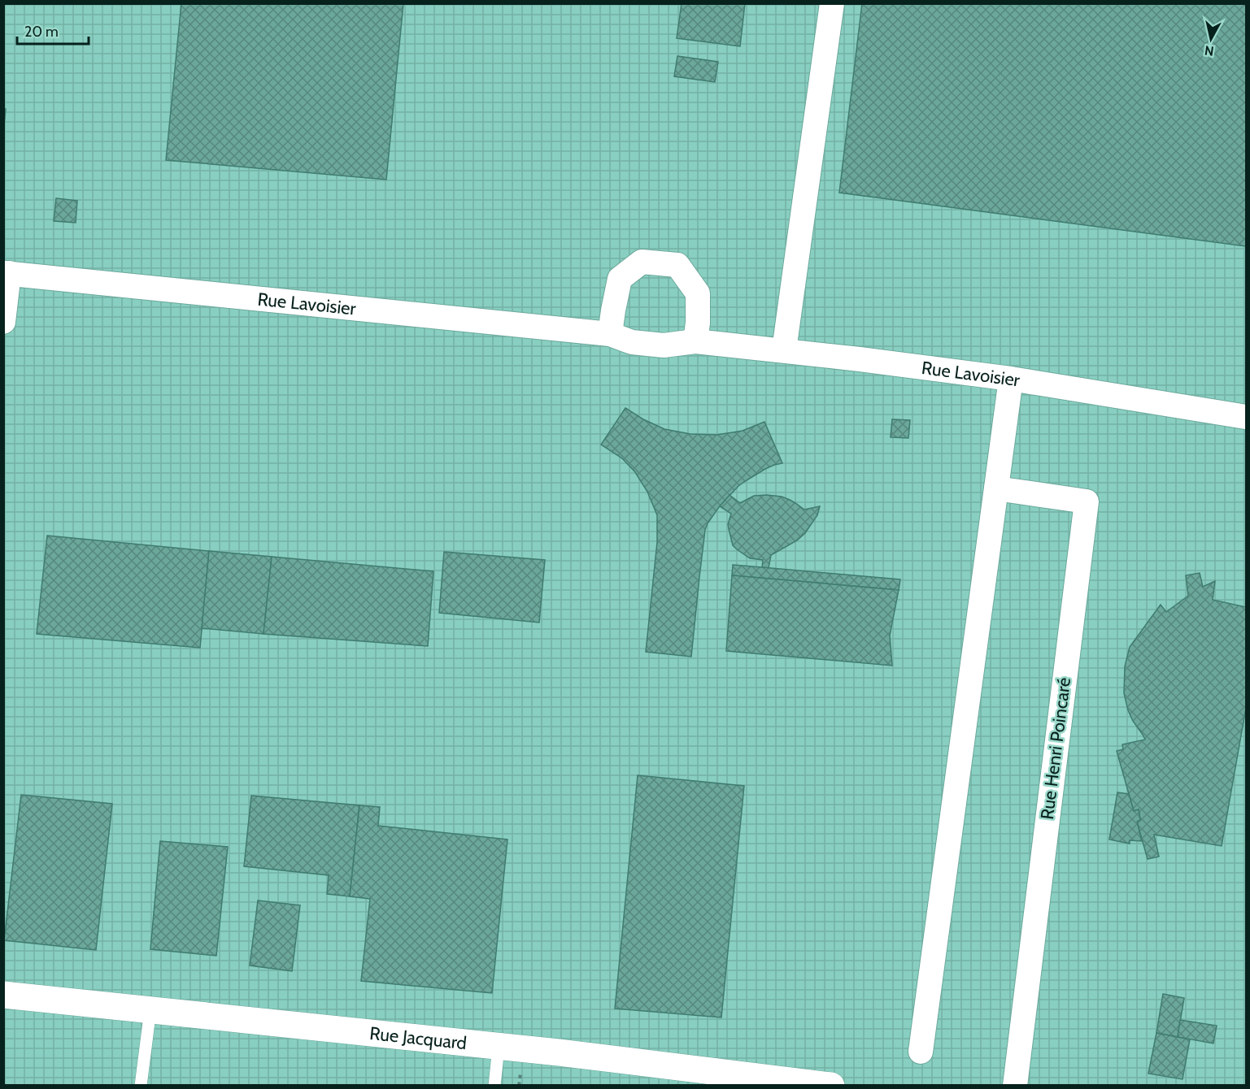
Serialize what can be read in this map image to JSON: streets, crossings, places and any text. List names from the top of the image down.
{
  "streets": {
    "street": ["Rue Lavoisier", "Rue Henri Poincaré", "Rue Jacquard"]
  },
  "scale_bar": "20 m",
  "north": "bottom"
}
